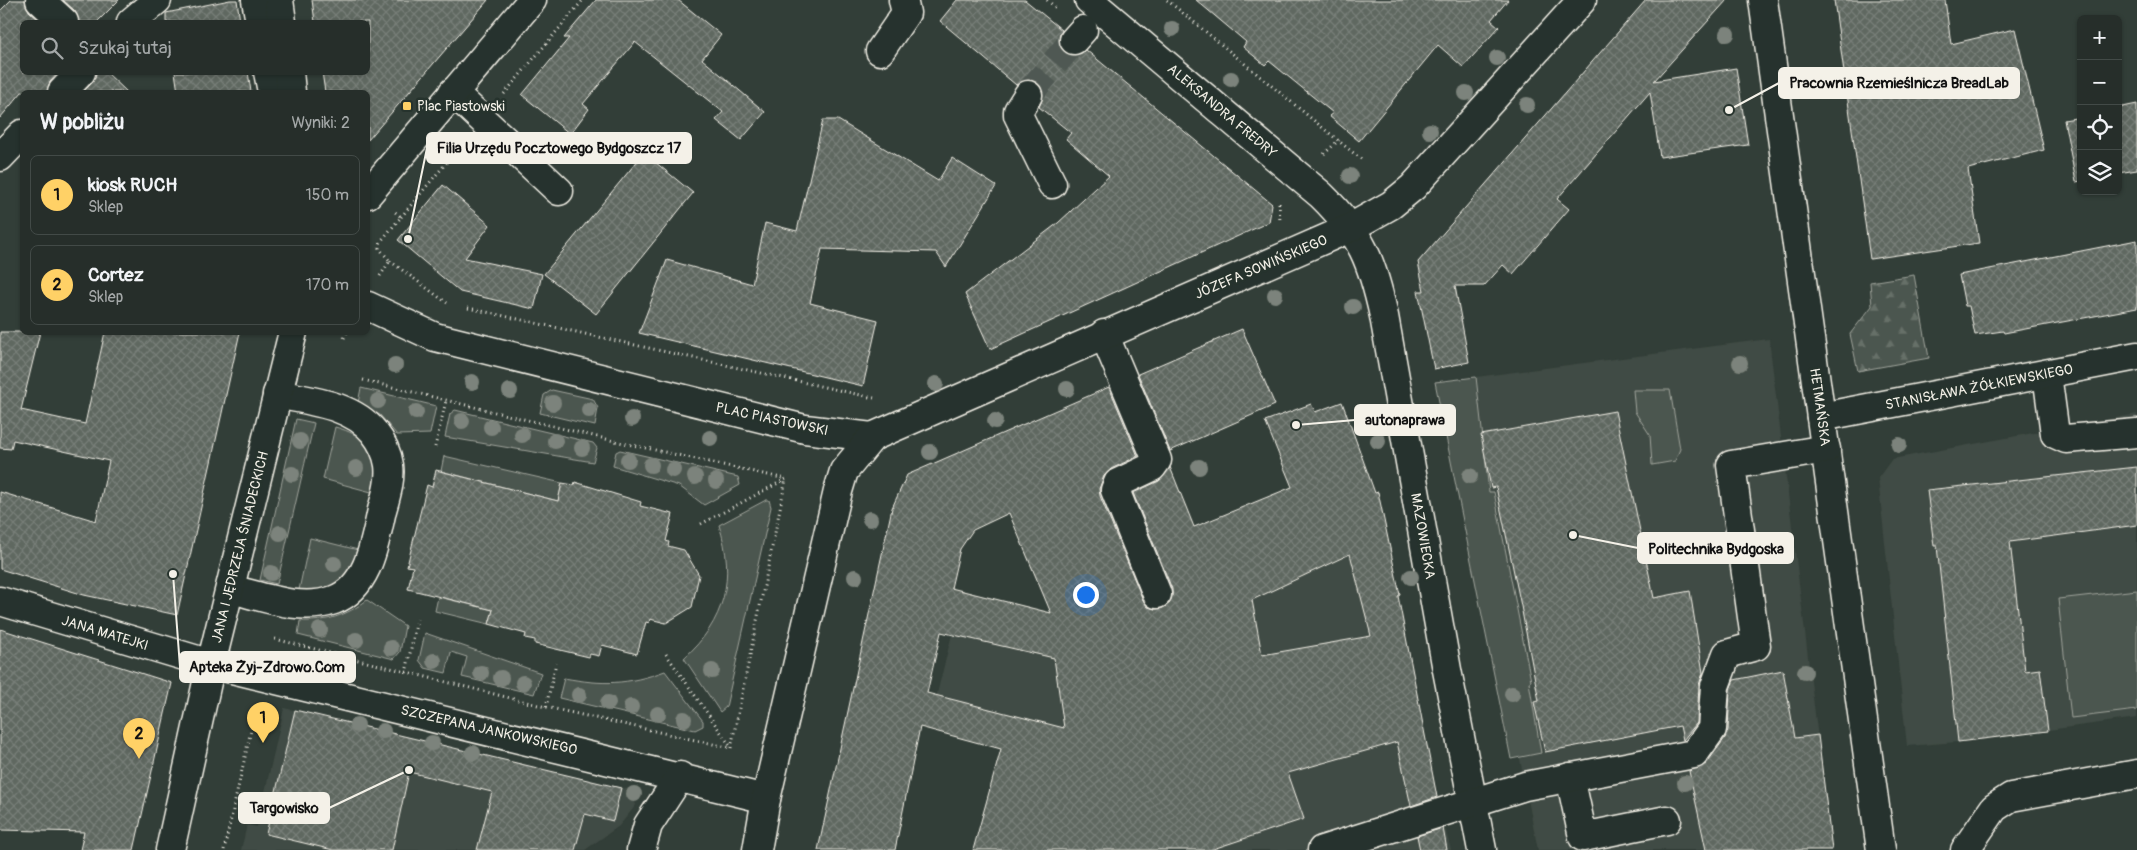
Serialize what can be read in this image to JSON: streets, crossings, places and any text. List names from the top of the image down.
{
  "streets": {
    "street": [
      "ALEKSANDRA FREDRY",
      "JÓZEFA SOWIŃSKIEGO",
      "STANISŁAWA ŻÓŁKIEWSKIEGO",
      "HETMAŃSKA",
      "PLAC PIASTOWSKI",
      "MAZOWIECKA",
      "JANA I JĘDRZEJA ŚNIADECKICH",
      "JANA MATEJKI",
      "SZCZEPANA JANKOWSKIEGO"
    ]
  },
  "crossings": [
    ["ALEKSANDRA FREDRY", "JÓZEFA SOWIŃSKIEGO"],
    ["ALEKSANDRA FREDRY", "MAZOWIECKA"],
    ["JÓZEFA SOWIŃSKIEGO", "PLAC PIASTOWSKI"],
    ["JÓZEFA SOWIŃSKIEGO", "MAZOWIECKA"],
    ["STANISŁAWA ŻÓŁKIEWSKIEGO", "HETMAŃSKA"],
    ["JANA I JĘDRZEJA ŚNIADECKICH", "JANA MATEJKI"],
    ["JANA I JĘDRZEJA ŚNIADECKICH", "SZCZEPANA JANKOWSKIEGO"],
    ["JANA MATEJKI", "SZCZEPANA JANKOWSKIEGO"]
  ],
  "places": {
    "transit": ["Plac Piastowski"],
    "other": [
      "Pracownia Rzemieślnicza BreadLab",
      "Filia Urzędu Pocztowego Bydgoszcz 17",
      "autonaprawa",
      "Politechnika Bydgoska",
      "Apteka Żyj-Zdrowo.Com",
      "Targowisko"
    ]
  },
  "page": {
    "map_buttons": ["+", "−"],
    "search": "Szukaj tutaj",
    "heading": ["W pobliżu", "Wyniki: 2"],
    "list": [
      {
        "mark": "1",
        "name": "kiosk RUCH",
        "note": "Sklep",
        "value": "150 m"
      },
      {
        "mark": "2",
        "name": "Cortez",
        "note": "Sklep",
        "value": "170 m"
      }
    ],
    "pins": ["1", "2"]
  }
}
